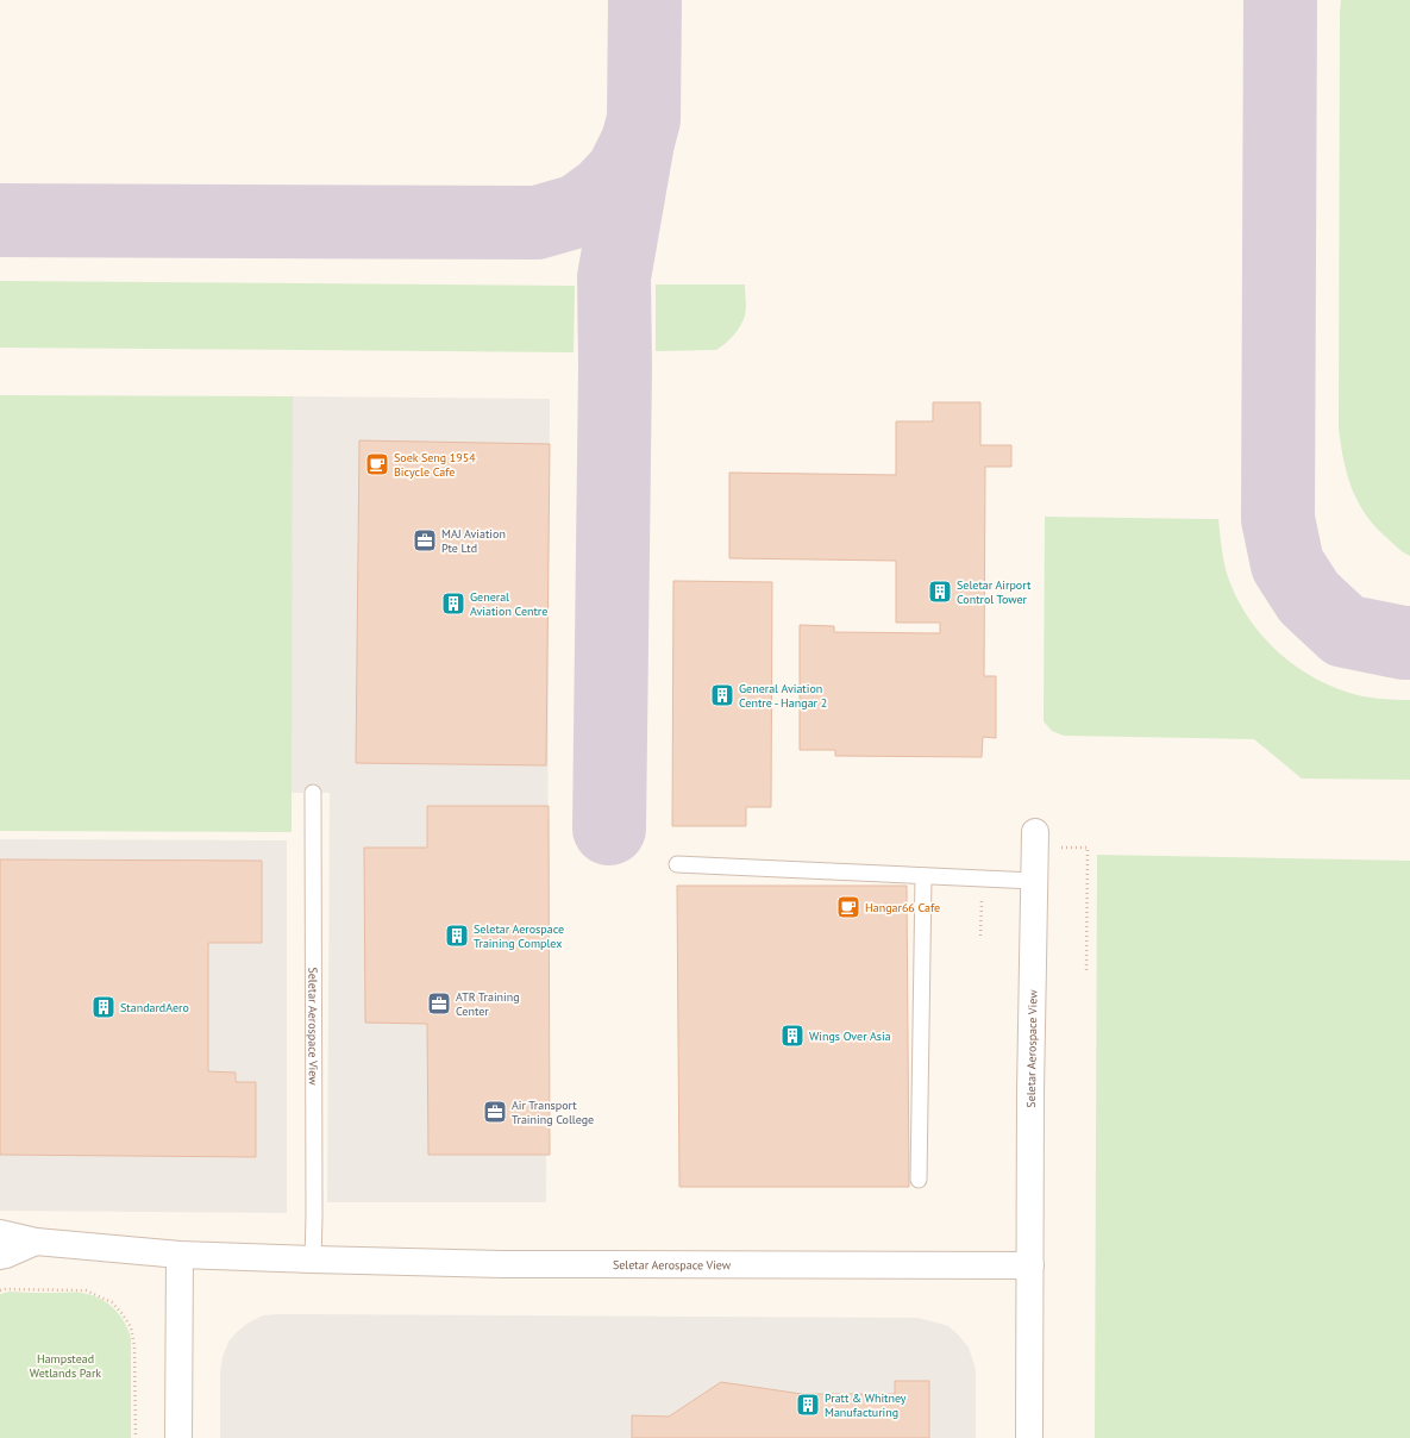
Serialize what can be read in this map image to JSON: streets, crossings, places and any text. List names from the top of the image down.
{
  "streets": {
    "street": ["Seletar Aerospace View"]
  },
  "parks": ["Hampstead Wetlands Park"],
  "places": {
    "cafe": ["Soek Seng 1954 Bicycle Cafe", "Hangar66 Cafe"],
    "office": ["MAJ Aviation Pte Ltd", "ATR Training Center", "Air Transport Training College"],
    "building": [
      "Seletar Airport Control Tower",
      "General Aviation Centre",
      "General Aviation Centre - Hangar 2",
      "Seletar Aerospace Training Complex",
      "StandardAero",
      "Wings Over Asia",
      "Pratt & Whitney Manufacturing"
    ]
  }
}
